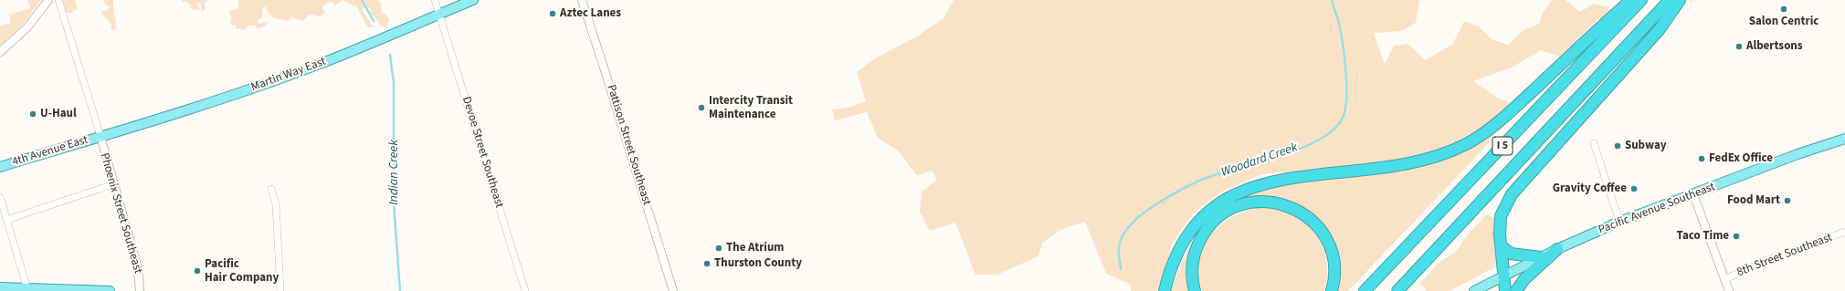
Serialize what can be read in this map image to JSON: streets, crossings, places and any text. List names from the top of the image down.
{
  "streets": {
    "highway": ["I 5"],
    "main road": ["Martin Way East", "4th Avenue East", "Pacific Avenue Southeast"],
    "street": [
      "Pattison Street Southeast",
      "Devoe Street Southeast",
      "Phoenix Street Southeast",
      "8th Street Southeast"
    ]
  },
  "crossings": [
    ["Martin Way East", "4th Avenue East"],
    ["Martin Way East", "Devoe Street Southeast"],
    ["Martin Way East", "Phoenix Street Southeast"],
    ["4th Avenue East", "Phoenix Street Southeast"]
  ],
  "water": ["Woodard Creek", "Indian Creek"],
  "places": [
    "Salon Centric",
    "Aztec Lanes",
    "Albertsons",
    "Intercity Transit Maintenance",
    "U-Haul",
    "Subway",
    "FedEx Office",
    "Gravity Coffee",
    "Food Mart",
    "Taco Time",
    "The Atrium",
    "Thurston County",
    "Pacific Hair Company"
  ]
}
